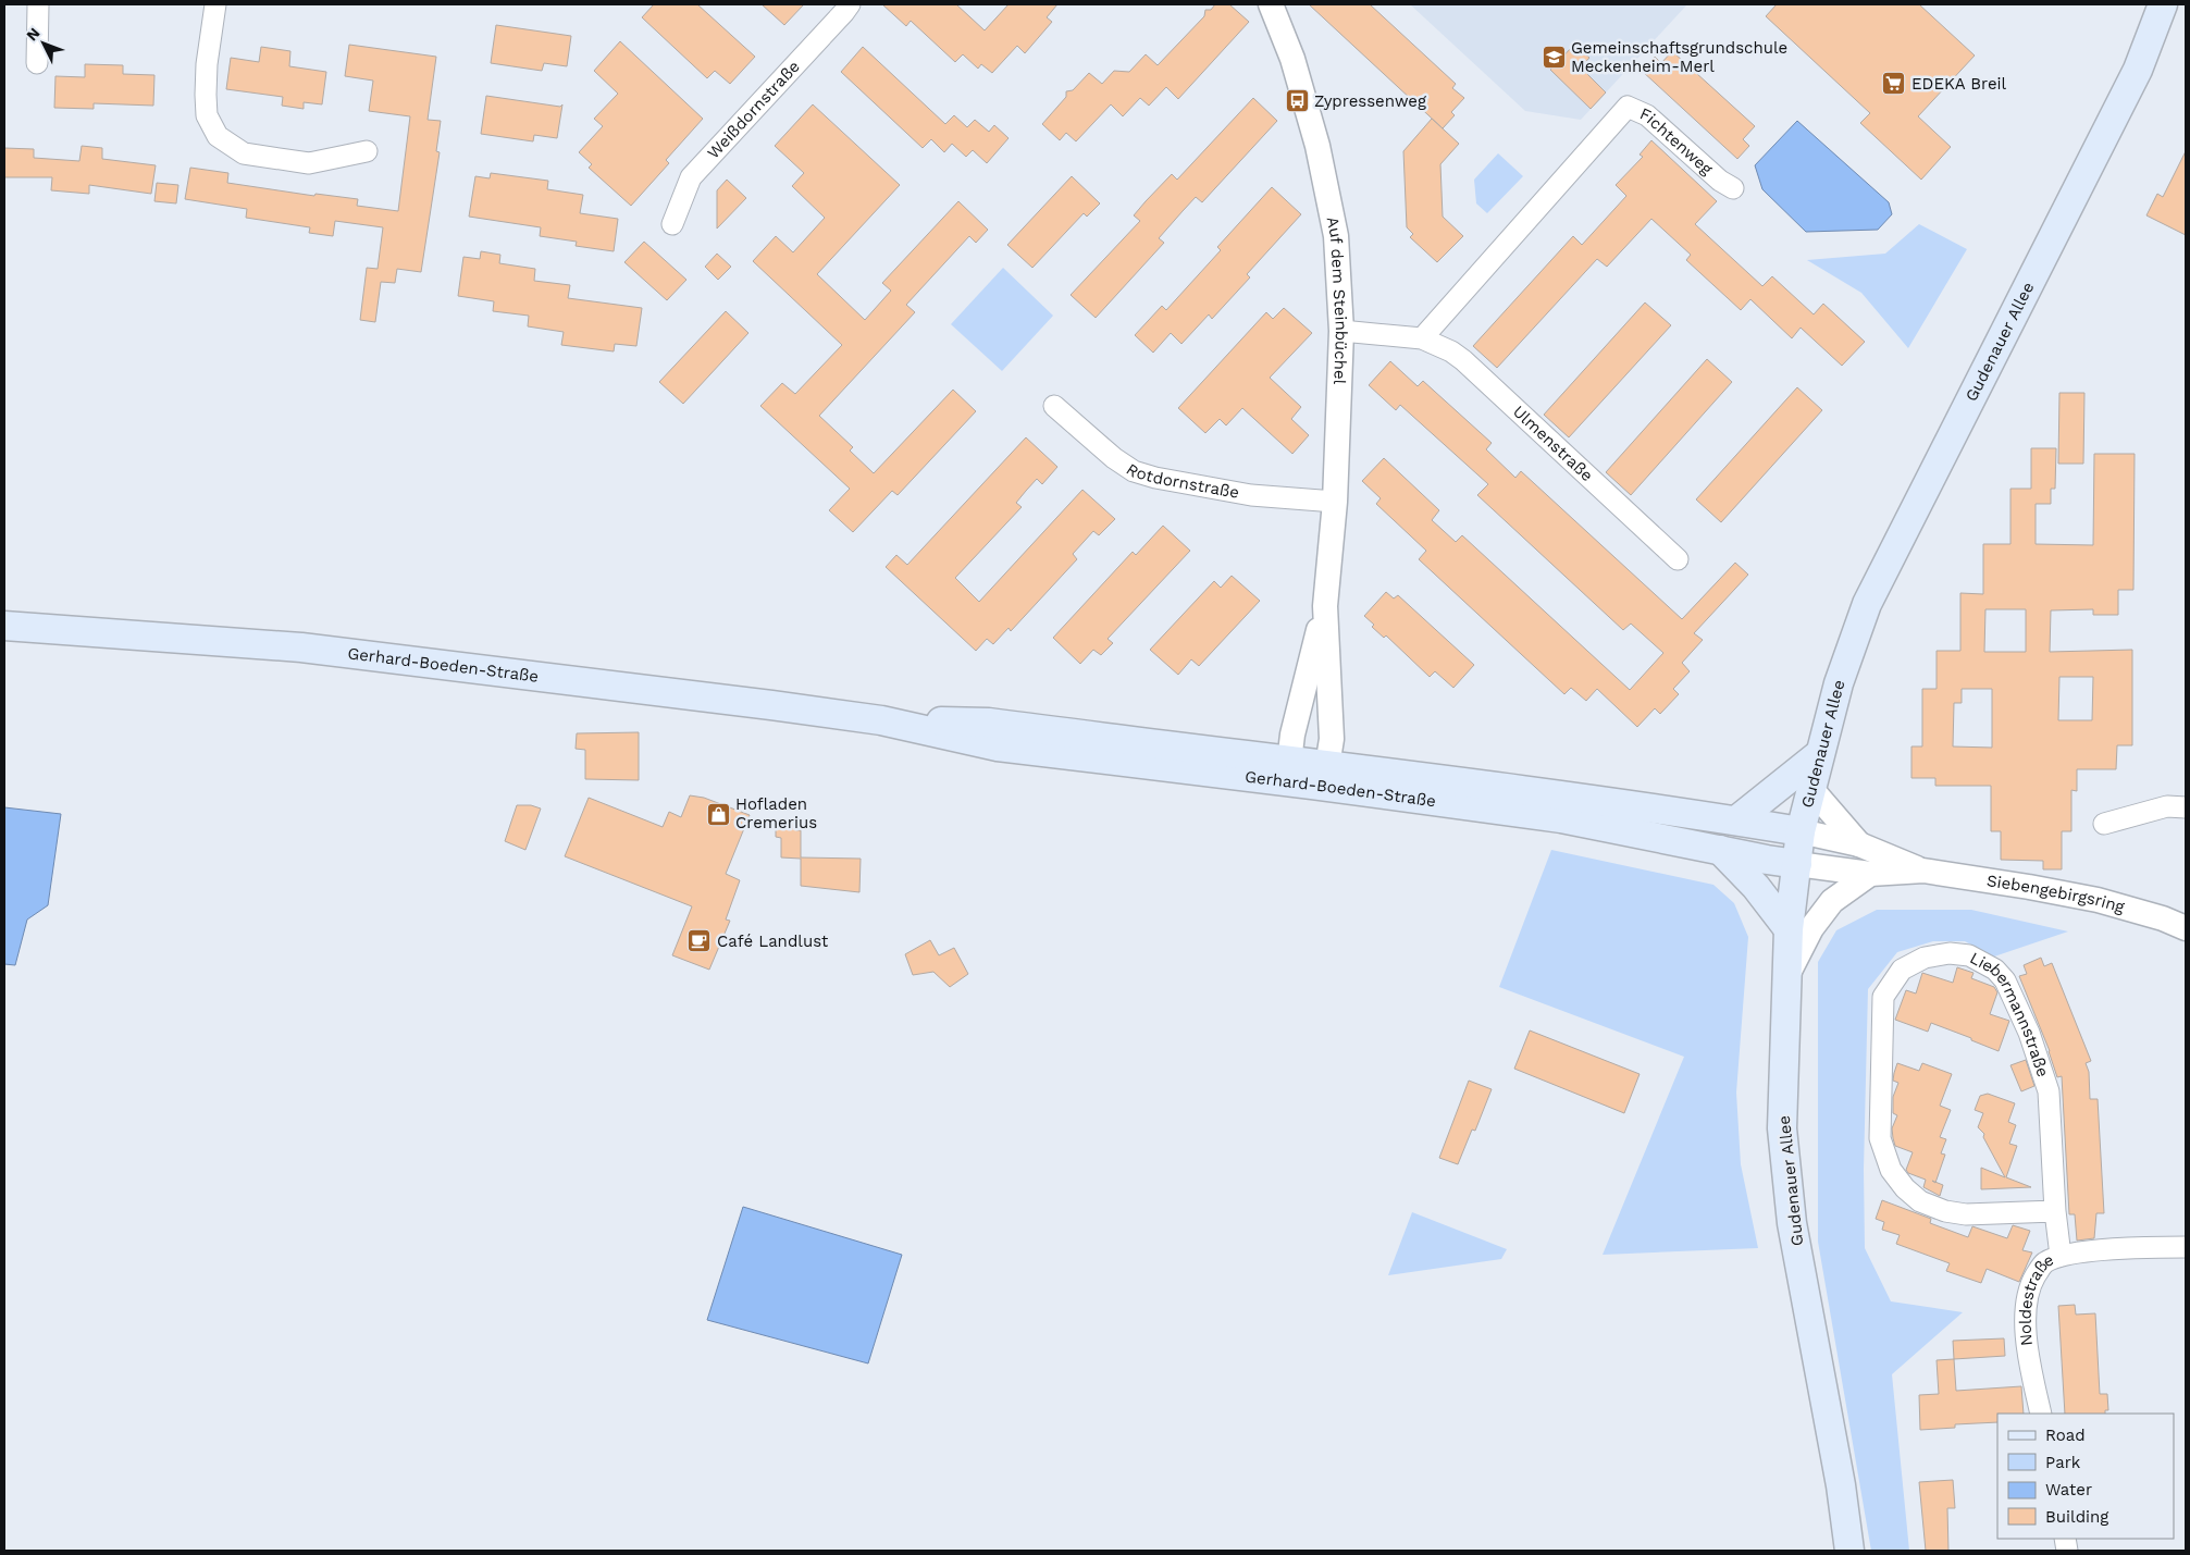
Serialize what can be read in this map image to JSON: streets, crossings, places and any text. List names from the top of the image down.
{
  "streets": {
    "main road": ["Gudenauer Allee", "Gerhard-Boeden-Straße"],
    "street": [
      "Weißdornstraße",
      "Fichtenweg",
      "Auf dem Steinbüchel",
      "Ulmenstraße",
      "Rotdornstraße",
      "Siebengebirgsring",
      "Liebermannstraße",
      "Noldestraße"
    ]
  },
  "crossings": [
    ["Fichtenweg", "Ulmenstraße"],
    ["Auf dem Steinbüchel", "Ulmenstraße"],
    ["Auf dem Steinbüchel", "Rotdornstraße"],
    ["Auf dem Steinbüchel", "Gerhard-Boeden-Straße"],
    ["Gudenauer Allee", "Gerhard-Boeden-Straße"],
    ["Gudenauer Allee", "Siebengebirgsring"],
    ["Gerhard-Boeden-Straße", "Siebengebirgsring"],
    ["Liebermannstraße", "Noldestraße"]
  ],
  "places": {
    "school or university": ["Gemeinschaftsgrundschule Meckenheim-Merl"],
    "supermarket": ["EDEKA Breil"],
    "bus stop": ["Zypressenweg"],
    "shop": ["Hofladen Cremerius"],
    "cafe": ["Café Landlust"]
  },
  "legend": [
    "Road",
    "Park",
    "Water",
    "Building"
  ],
  "north": "top left"
}
